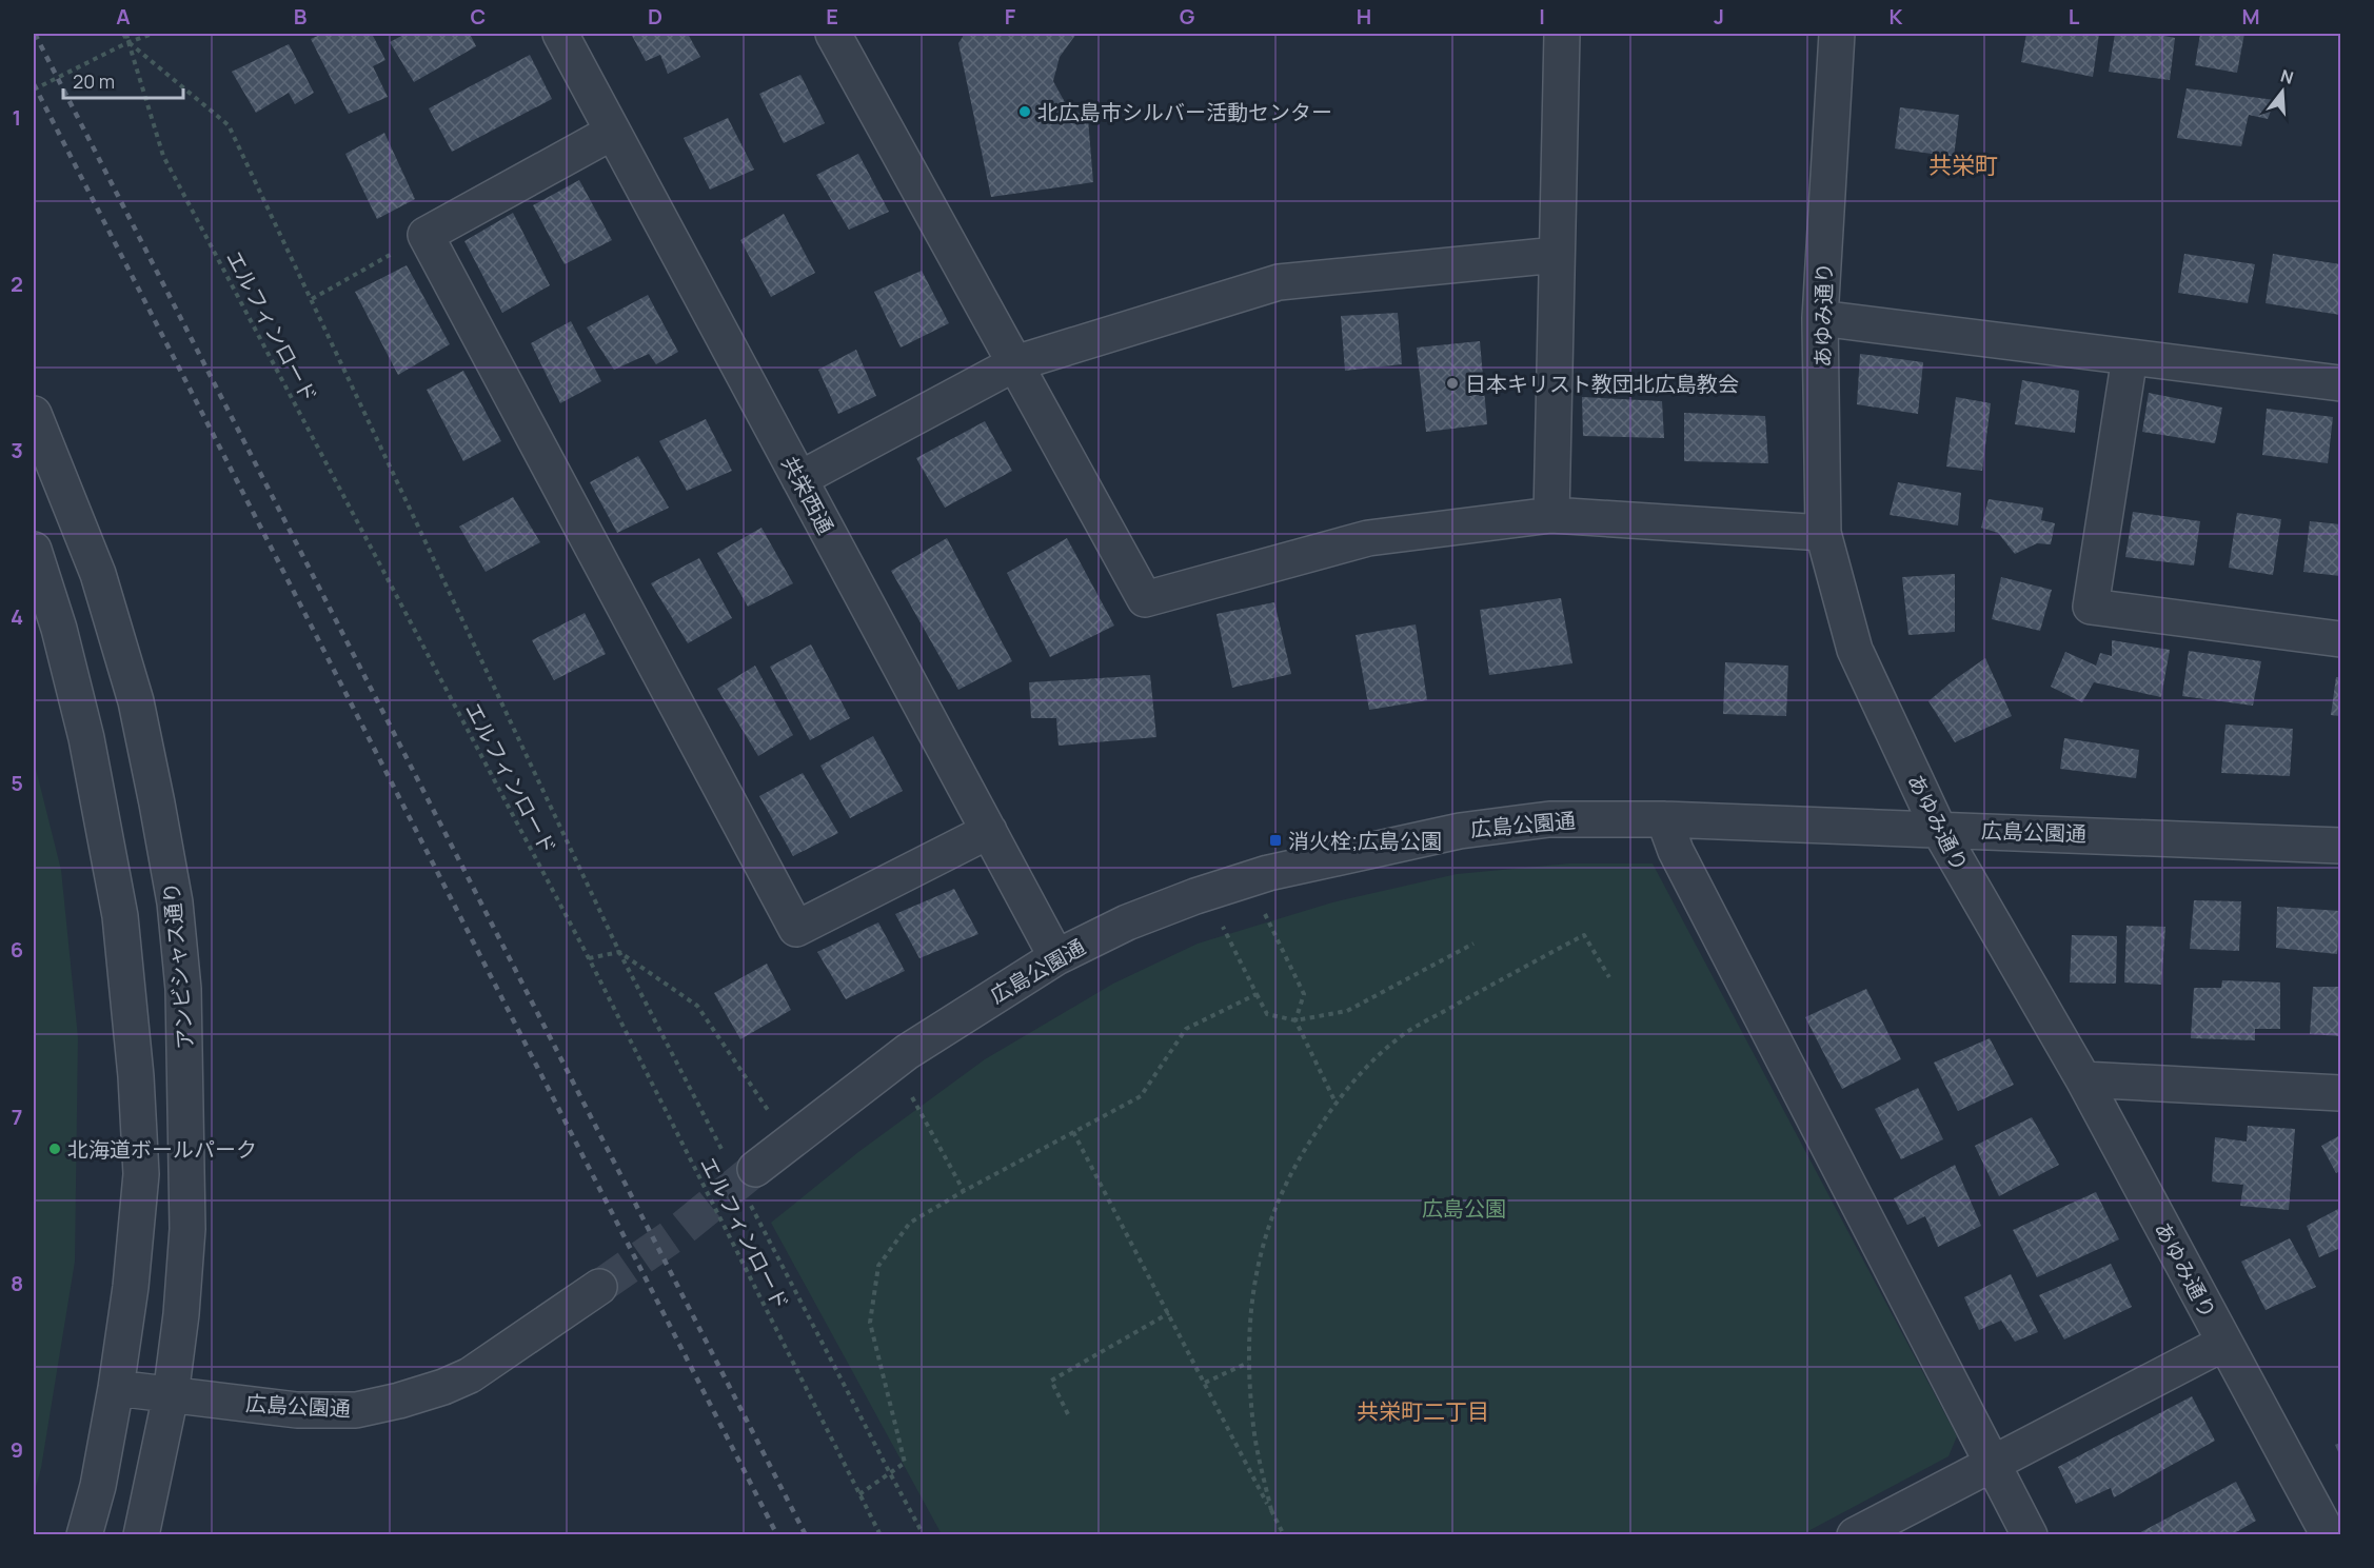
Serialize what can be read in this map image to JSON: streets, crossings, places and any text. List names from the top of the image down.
{
  "streets": {
    "street": [
      "あゆみ通り",
      "共栄西通",
      "広島公園通",
      "アンビシャス通り"
    ],
    "path": ["エルフィンロード"]
  },
  "crossings": [
    ["あゆみ通り", "広島公園通"],
    ["共栄西通", "広島公園通"],
    ["広島公園通", "アンビシャス通り"]
  ],
  "districts": ["共栄町", "共栄町二丁目"],
  "parks": ["広島公園"],
  "places": {
    "other": ["北広島市シルバー活動センター", "日本キリスト教団北広島教会", "北海道ボールパーク"],
    "transit": ["消火栓;広島公園"]
  },
  "scale_bar": "20 m",
  "north": "top",
  "grid": {
    "columns": [
      "A",
      "B",
      "C",
      "D",
      "E",
      "F",
      "G",
      "H",
      "I",
      "J",
      "K",
      "L",
      "M"
    ],
    "rows": [
      "1",
      "2",
      "3",
      "4",
      "5",
      "6",
      "7",
      "8",
      "9"
    ]
  }
}
